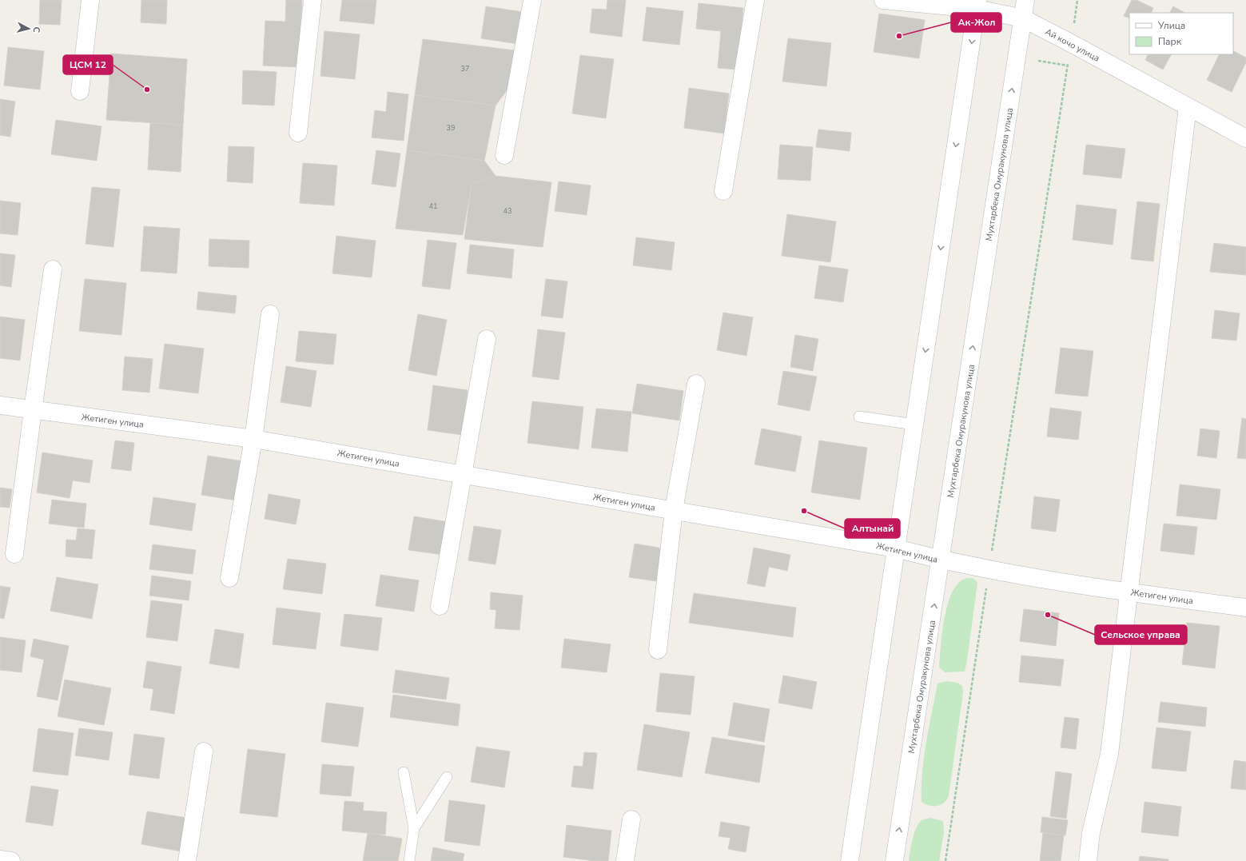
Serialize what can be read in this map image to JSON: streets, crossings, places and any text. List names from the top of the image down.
{
  "streets": {
    "street": ["Ай кочо улица", "Мухтарбека Омуракунова улица", "Жетиген улица"]
  },
  "crossings": [
    ["Ай кочо улица", "Мухтарбека Омуракунова улица"],
    ["Мухтарбека Омуракунова улица", "Жетиген улица"]
  ],
  "places": [
    "Ак-Жол",
    "ЦСМ 12",
    "Алтынай",
    "Сельское управа"
  ],
  "house_numbers": [
    "37",
    "39",
    "41",
    "43"
  ],
  "legend": ["Улица", "Парк"],
  "north": "right"
}
